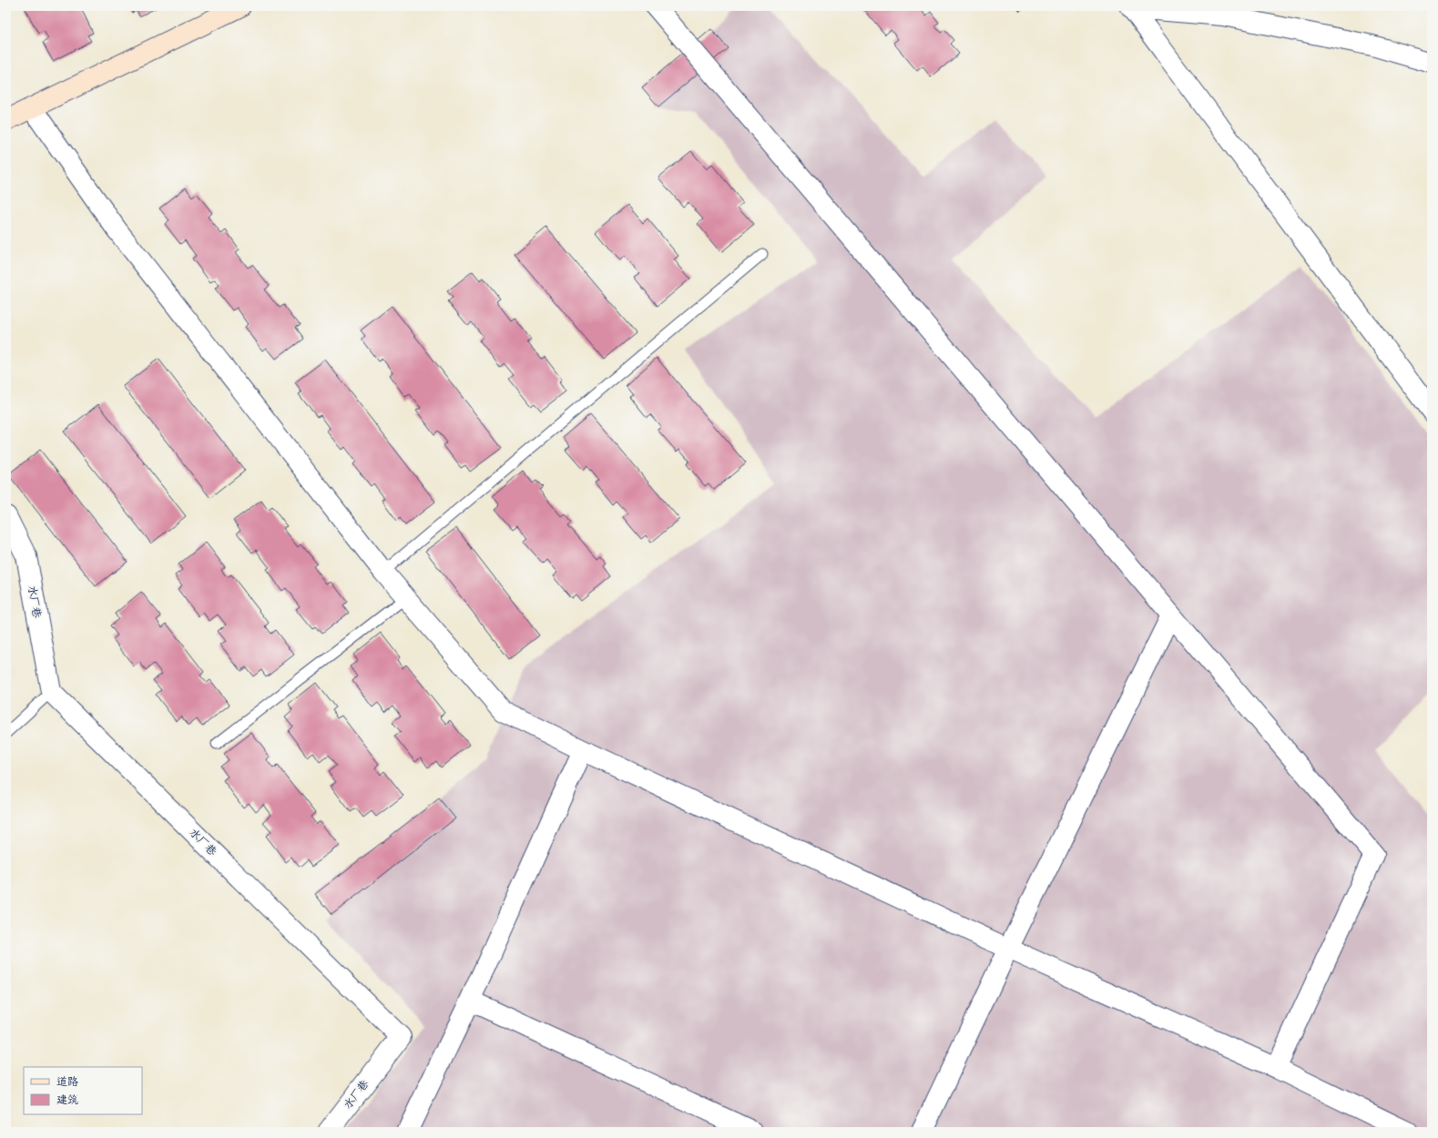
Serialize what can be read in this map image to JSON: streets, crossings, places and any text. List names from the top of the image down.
{
  "streets": {
    "street": ["水厂巷"]
  },
  "legend": ["道路", "建筑"]
}
